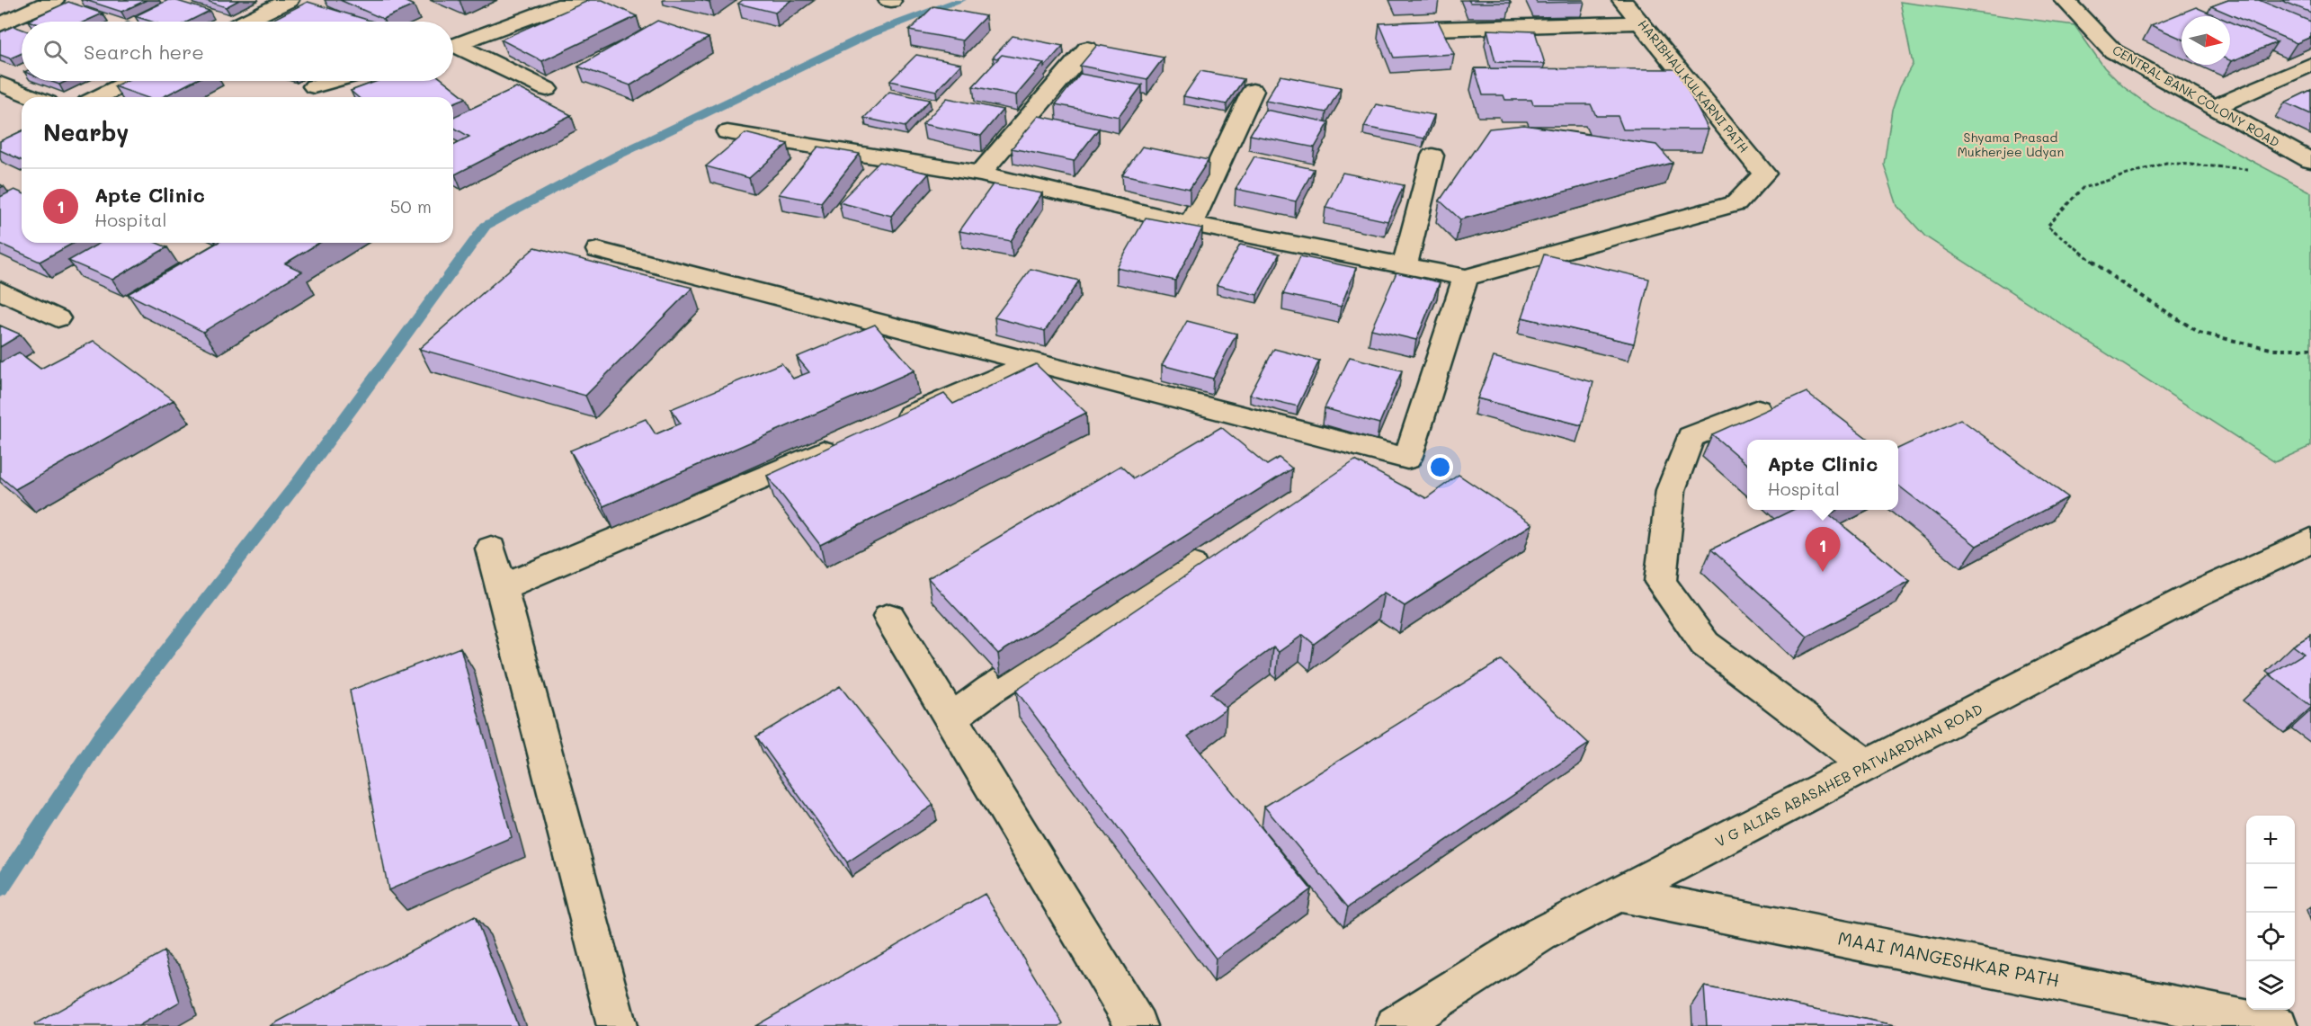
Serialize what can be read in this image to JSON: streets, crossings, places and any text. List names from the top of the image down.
{
  "streets": {
    "street": [
      "HARIBHAU KULKARNI PATH",
      "CENTRAL BANK COLONY ROAD",
      "V G ALIAS ABASAHEB PATWARDHAN ROAD",
      "MAAI MANGESHKAR PATH"
    ]
  },
  "crossings": [
    ["V G ALIAS ABASAHEB PATWARDHAN ROAD", "MAAI MANGESHKAR PATH"]
  ],
  "parks": ["Shyama Prasad Mukherjee Udyan"],
  "north": "right",
  "page": {
    "search": "Search here",
    "heading": "Nearby",
    "list": [
      {
        "mark": "1",
        "name": "Apte Clinic",
        "note": "Hospital",
        "value": "50 m"
      }
    ],
    "popup": ["Apte Clinic", "Hospital"],
    "pins": "1",
    "map_buttons": ["+", "−"]
  }
}
